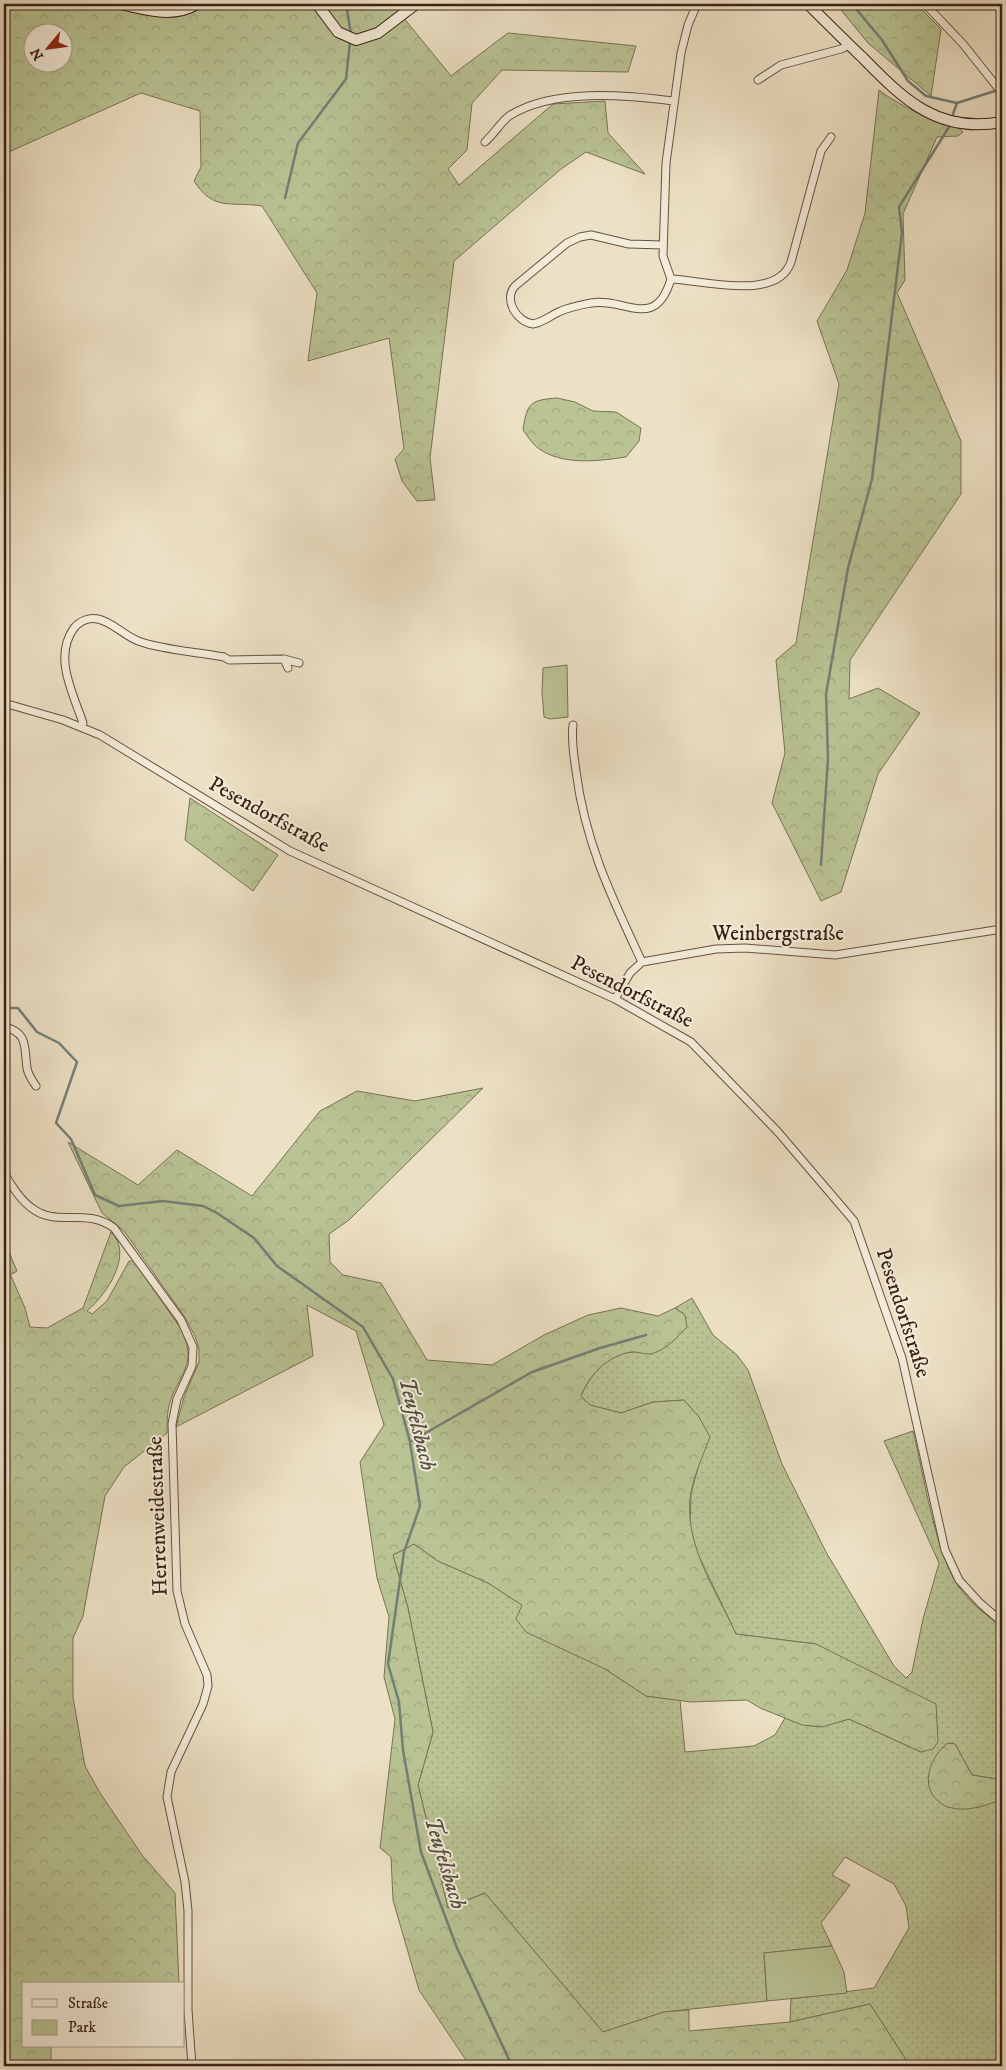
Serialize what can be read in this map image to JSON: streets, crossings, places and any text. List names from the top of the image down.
{
  "streets": {
    "street": ["Pesendorfstraße", "Weinbergstraße", "Herrenweidestraße"]
  },
  "water": ["Teufelsbach"],
  "legend": ["Straße", "Park"],
  "north": "bottom left"
}
